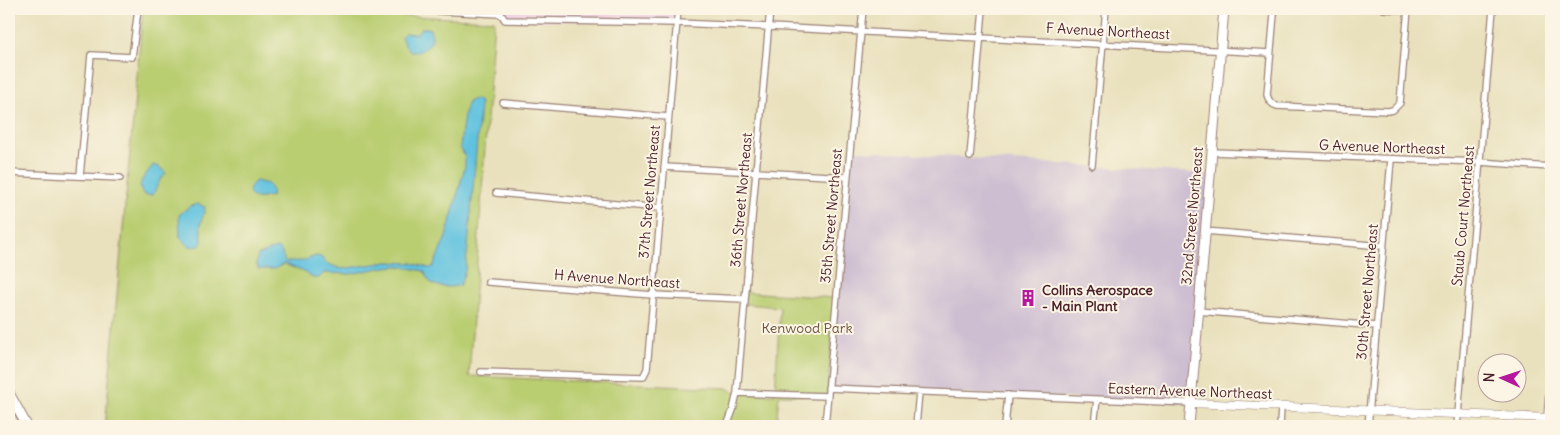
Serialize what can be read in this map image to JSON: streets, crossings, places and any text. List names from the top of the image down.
{
  "streets": {
    "main road": ["32nd Street Northeast"],
    "street": [
      "F Avenue Northeast",
      "G Avenue Northeast",
      "37th Street Northeast",
      "36th Street Northeast",
      "35th Street Northeast",
      "Staub Court Northeast",
      "H Avenue Northeast",
      "30th Street Northeast",
      "Eastern Avenue Northeast"
    ]
  },
  "crossings": [
    ["F Avenue Northeast", "37th Street Northeast"],
    ["F Avenue Northeast", "36th Street Northeast"],
    ["F Avenue Northeast", "35th Street Northeast"],
    ["F Avenue Northeast", "32nd Street Northeast"],
    ["G Avenue Northeast", "32nd Street Northeast"],
    ["G Avenue Northeast", "Staub Court Northeast"],
    ["G Avenue Northeast", "30th Street Northeast"],
    ["37th Street Northeast", "H Avenue Northeast"],
    ["36th Street Northeast", "H Avenue Northeast"],
    ["35th Street Northeast", "Eastern Avenue Northeast"],
    ["32nd Street Northeast", "Eastern Avenue Northeast"],
    ["Staub Court Northeast", "Eastern Avenue Northeast"],
    ["30th Street Northeast", "Eastern Avenue Northeast"]
  ],
  "parks": ["Kenwood Park"],
  "places": {
    "building": ["Collins Aerospace - Main Plant"]
  },
  "north": "left"
}
